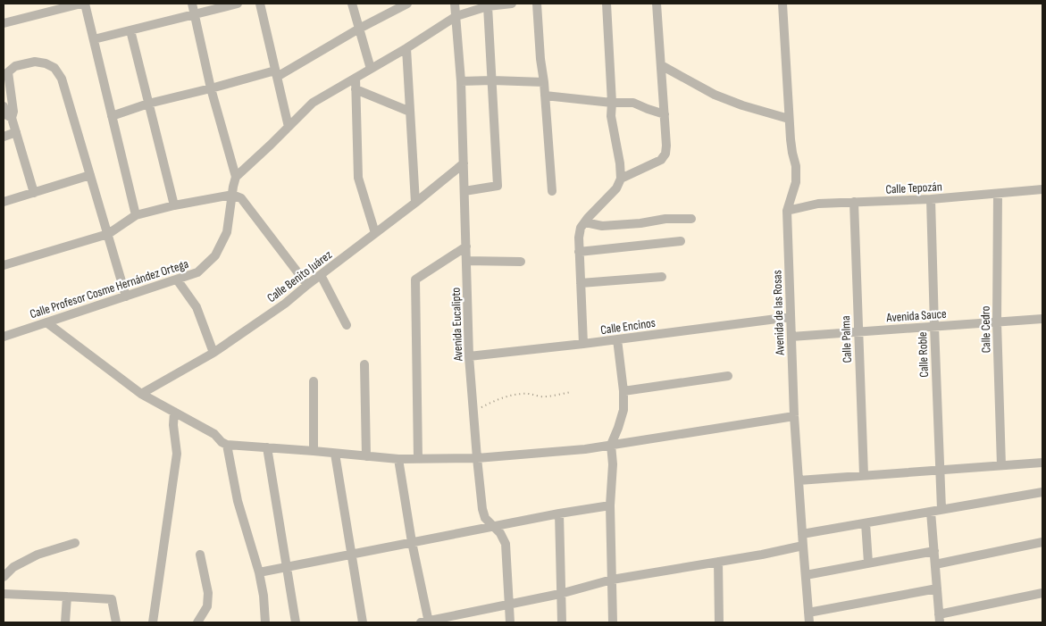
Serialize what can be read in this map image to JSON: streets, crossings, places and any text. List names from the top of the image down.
{
  "streets": {
    "street": [
      "Calle Tepozán",
      "Calle Benito Juárez",
      "Calle Profesor Cosme Hernández Ortega",
      "Avenida de las Rosas",
      "Avenida Sauce",
      "Avenida Eucalipto",
      "Calle Encinos",
      "Calle Cedro",
      "Calle Palma",
      "Calle Roble"
    ]
  },
  "crossings": [
    ["Calle Tepozán", "Avenida de las Rosas"],
    ["Calle Tepozán", "Calle Cedro"],
    ["Calle Tepozán", "Calle Palma"],
    ["Calle Tepozán", "Calle Roble"],
    ["Calle Benito Juárez", "Avenida Eucalipto"],
    ["Avenida de las Rosas", "Avenida Sauce"],
    ["Avenida de las Rosas", "Calle Encinos"],
    ["Avenida Sauce", "Calle Cedro"],
    ["Avenida Sauce", "Calle Palma"],
    ["Avenida Sauce", "Calle Roble"],
    ["Avenida Eucalipto", "Calle Encinos"]
  ]
}
